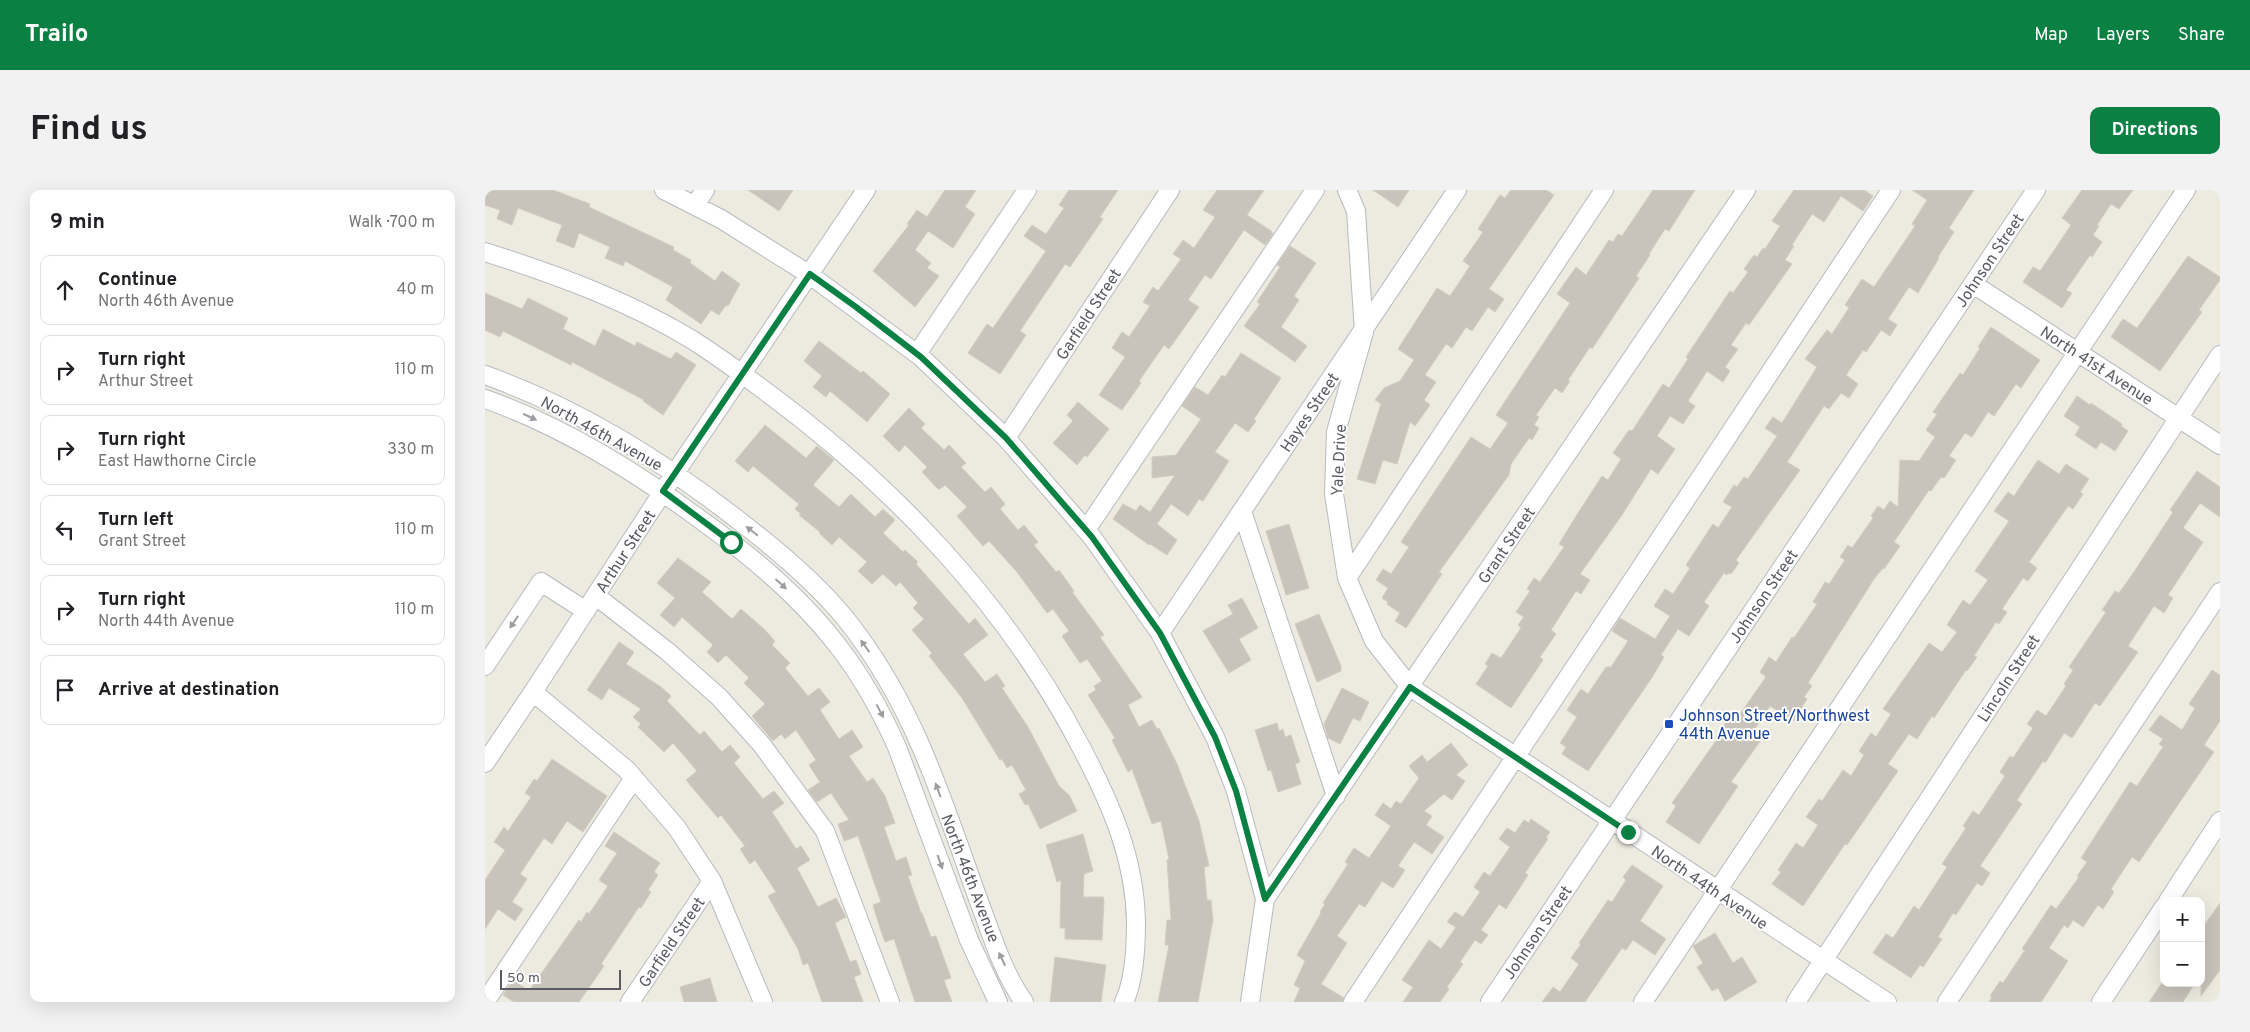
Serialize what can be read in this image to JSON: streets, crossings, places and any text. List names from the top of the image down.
{
  "streets": {
    "street": [
      "Johnson Street",
      "Garfield Street",
      "North 41st Avenue",
      "Hayes Street",
      "North 46th Avenue",
      "Yale Drive",
      "Grant Street",
      "Arthur Street",
      "Lincoln Street",
      "North 44th Avenue"
    ]
  },
  "crossings": [
    ["Johnson Street", "North 41st Avenue"],
    ["Johnson Street", "North 44th Avenue"],
    ["North 41st Avenue", "Lincoln Street"],
    ["Hayes Street", "Yale Drive"],
    ["North 46th Avenue", "Arthur Street"],
    ["Yale Drive", "Grant Street"],
    ["Yale Drive", "North 44th Avenue"],
    ["Grant Street", "North 44th Avenue"],
    ["Lincoln Street", "North 44th Avenue"]
  ],
  "places": {
    "transit": ["Johnson Street/Northwest 44th Avenue"]
  },
  "scale_bar": "50 m",
  "page": {
    "header": "Trailo",
    "nav": ["Map", "Layers", "Share"],
    "buttons": "Directions",
    "title": "Find us",
    "heading": ["9 min", "Walk · 700 m"],
    "list": [
      ["Continue", "North 46th Avenue", "40 m"],
      ["Turn right", "Arthur Street", "110 m"],
      ["Turn right", "East Hawthorne Circle", "330 m"],
      ["Turn left", "Grant Street", "110 m"],
      ["Turn right", "North 44th Avenue", "110 m"],
      "Arrive at destination"
    ],
    "map_buttons": ["+", "−"],
    "scale": "50 m"
  }
}
